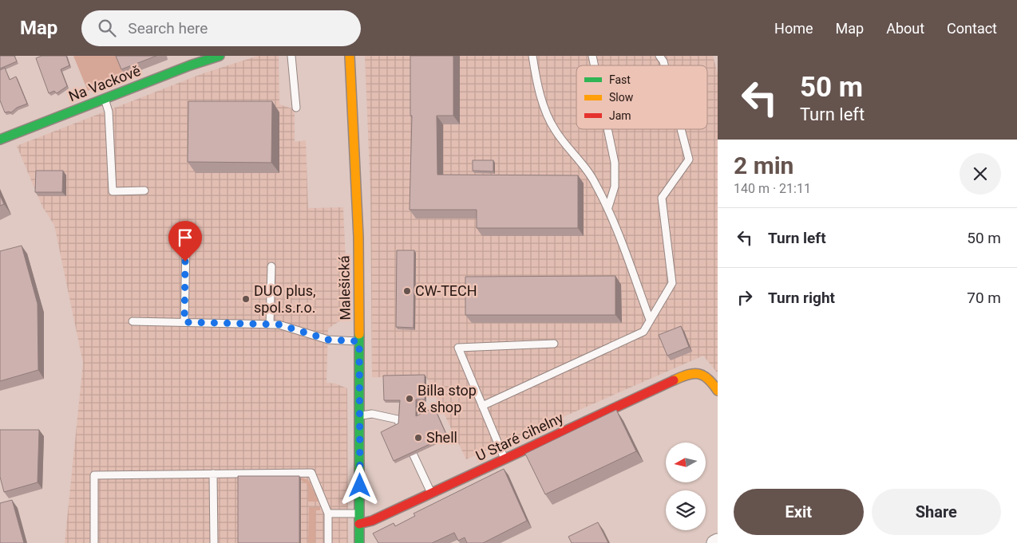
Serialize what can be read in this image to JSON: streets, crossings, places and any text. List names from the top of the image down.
{
  "streets": {
    "street": ["Na Vackově", "Malešická", "U Staré cihelny"]
  },
  "crossings": [
    ["Malešická", "U Staré cihelny"]
  ],
  "places": [
    "CW-TECH",
    "DUO plus, spol.s.r.o.",
    "Billa stop & shop",
    "Shell"
  ],
  "legend": ["Fast", "Slow", "Jam"],
  "north": "left",
  "page": {
    "header": "Map",
    "search": "Search here",
    "nav": [
      "Home",
      "Map",
      "About",
      "Contact"
    ],
    "turn": ["50 m", "Turn left"],
    "heading": ["2 min", "140 m · 21:11"],
    "list": [
      {
        "name": "Turn left",
        "value": "50 m"
      },
      {
        "name": "Turn right",
        "value": "70 m"
      }
    ],
    "buttons": ["Exit", "Share"]
  }
}
